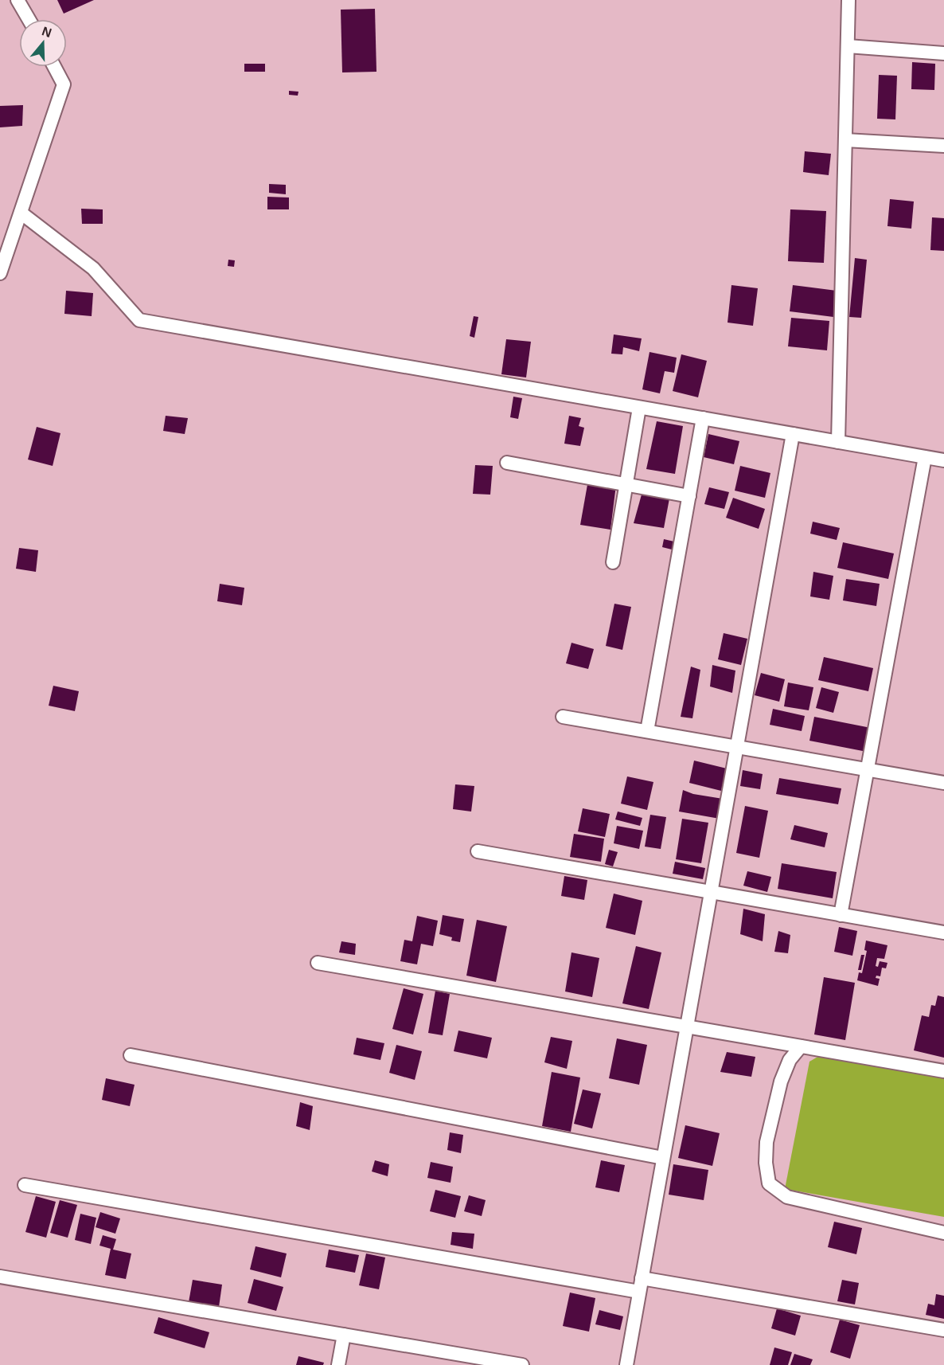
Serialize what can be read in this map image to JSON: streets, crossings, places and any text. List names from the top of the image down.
{
  "north": "top"
}
